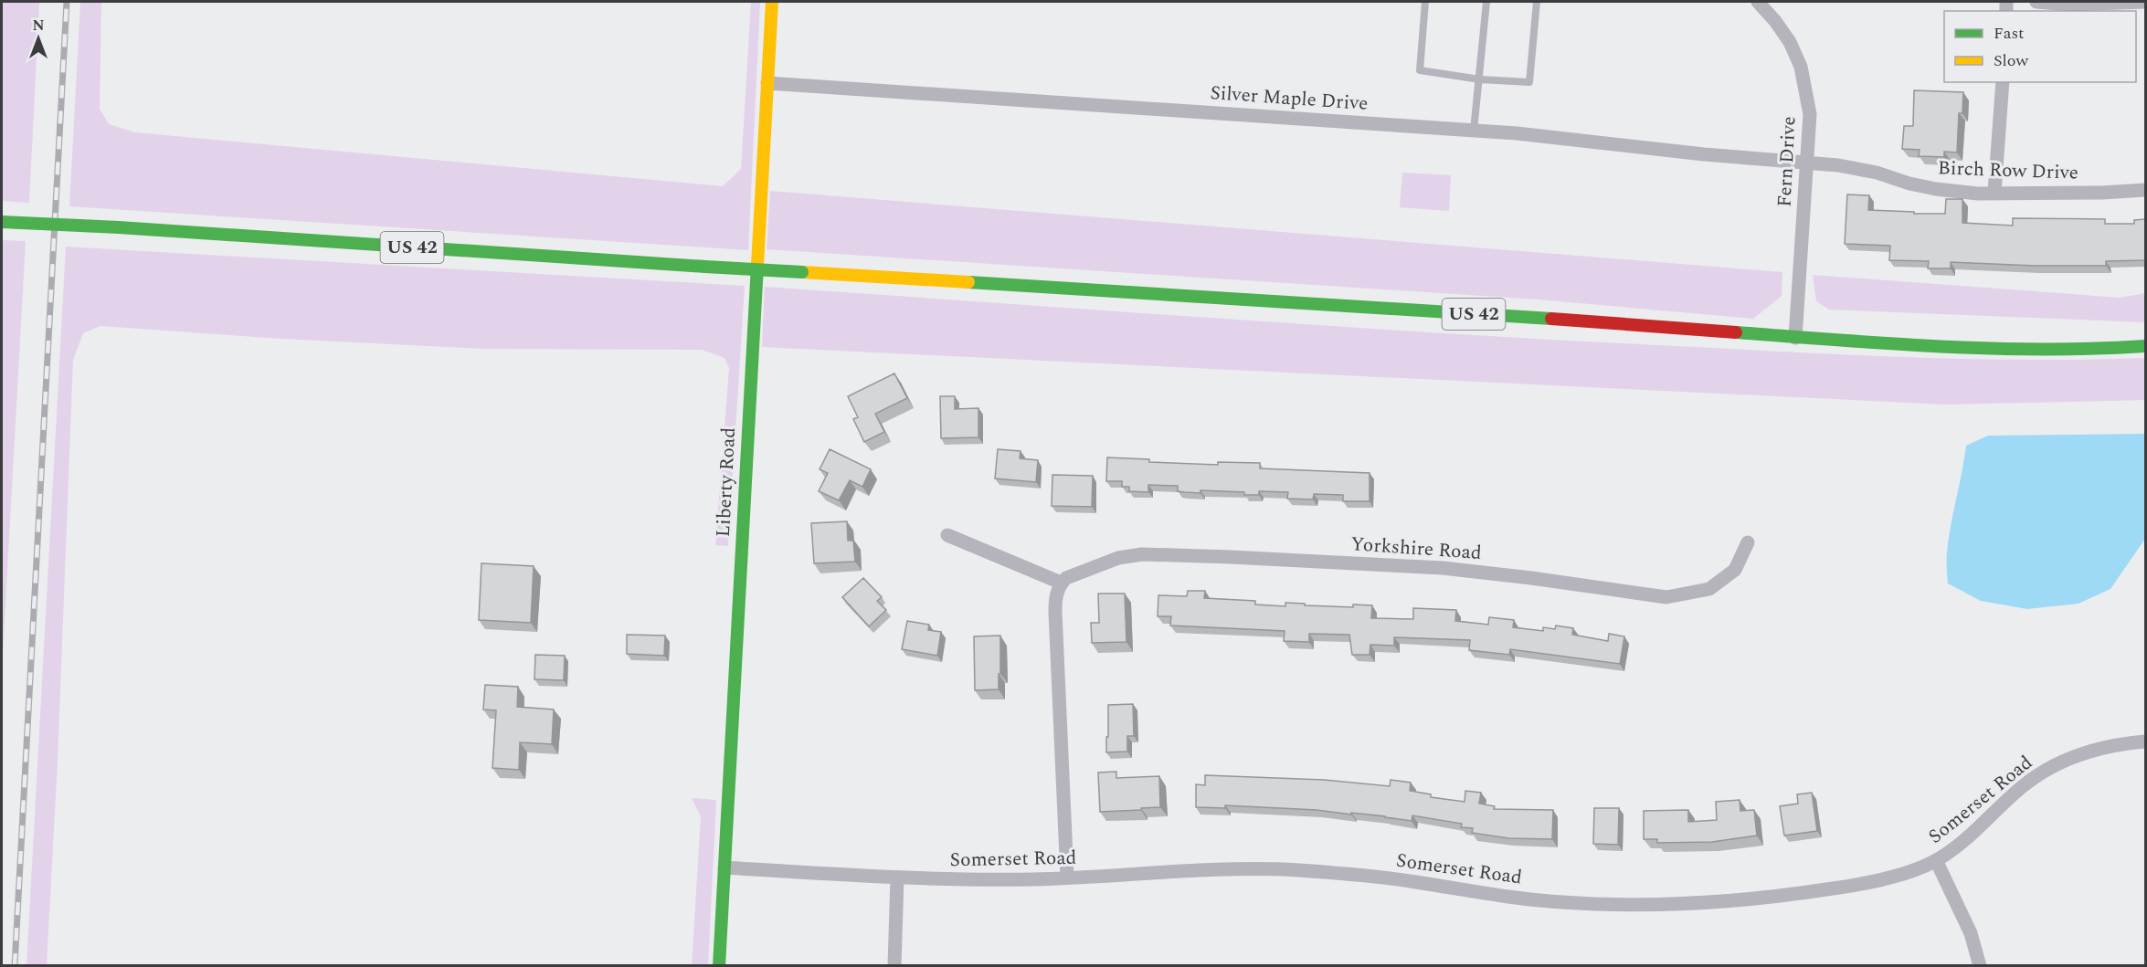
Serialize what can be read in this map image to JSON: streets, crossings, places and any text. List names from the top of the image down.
{
  "streets": {
    "main road": ["US 42", "Liberty Road"],
    "street": [
      "Silver Maple Drive",
      "Fern Drive",
      "Birch Row Drive",
      "Yorkshire Road",
      "Somerset Road"
    ]
  },
  "crossings": [
    ["Silver Maple Drive", "Fern Drive"],
    ["Silver Maple Drive", "Birch Row Drive"],
    ["Silver Maple Drive", "Liberty Road"],
    ["Fern Drive", "Birch Row Drive"],
    ["Fern Drive", "US 42"],
    ["Liberty Road", "Somerset Road"]
  ],
  "legend": ["Fast", "Slow"],
  "north": "top"
}
